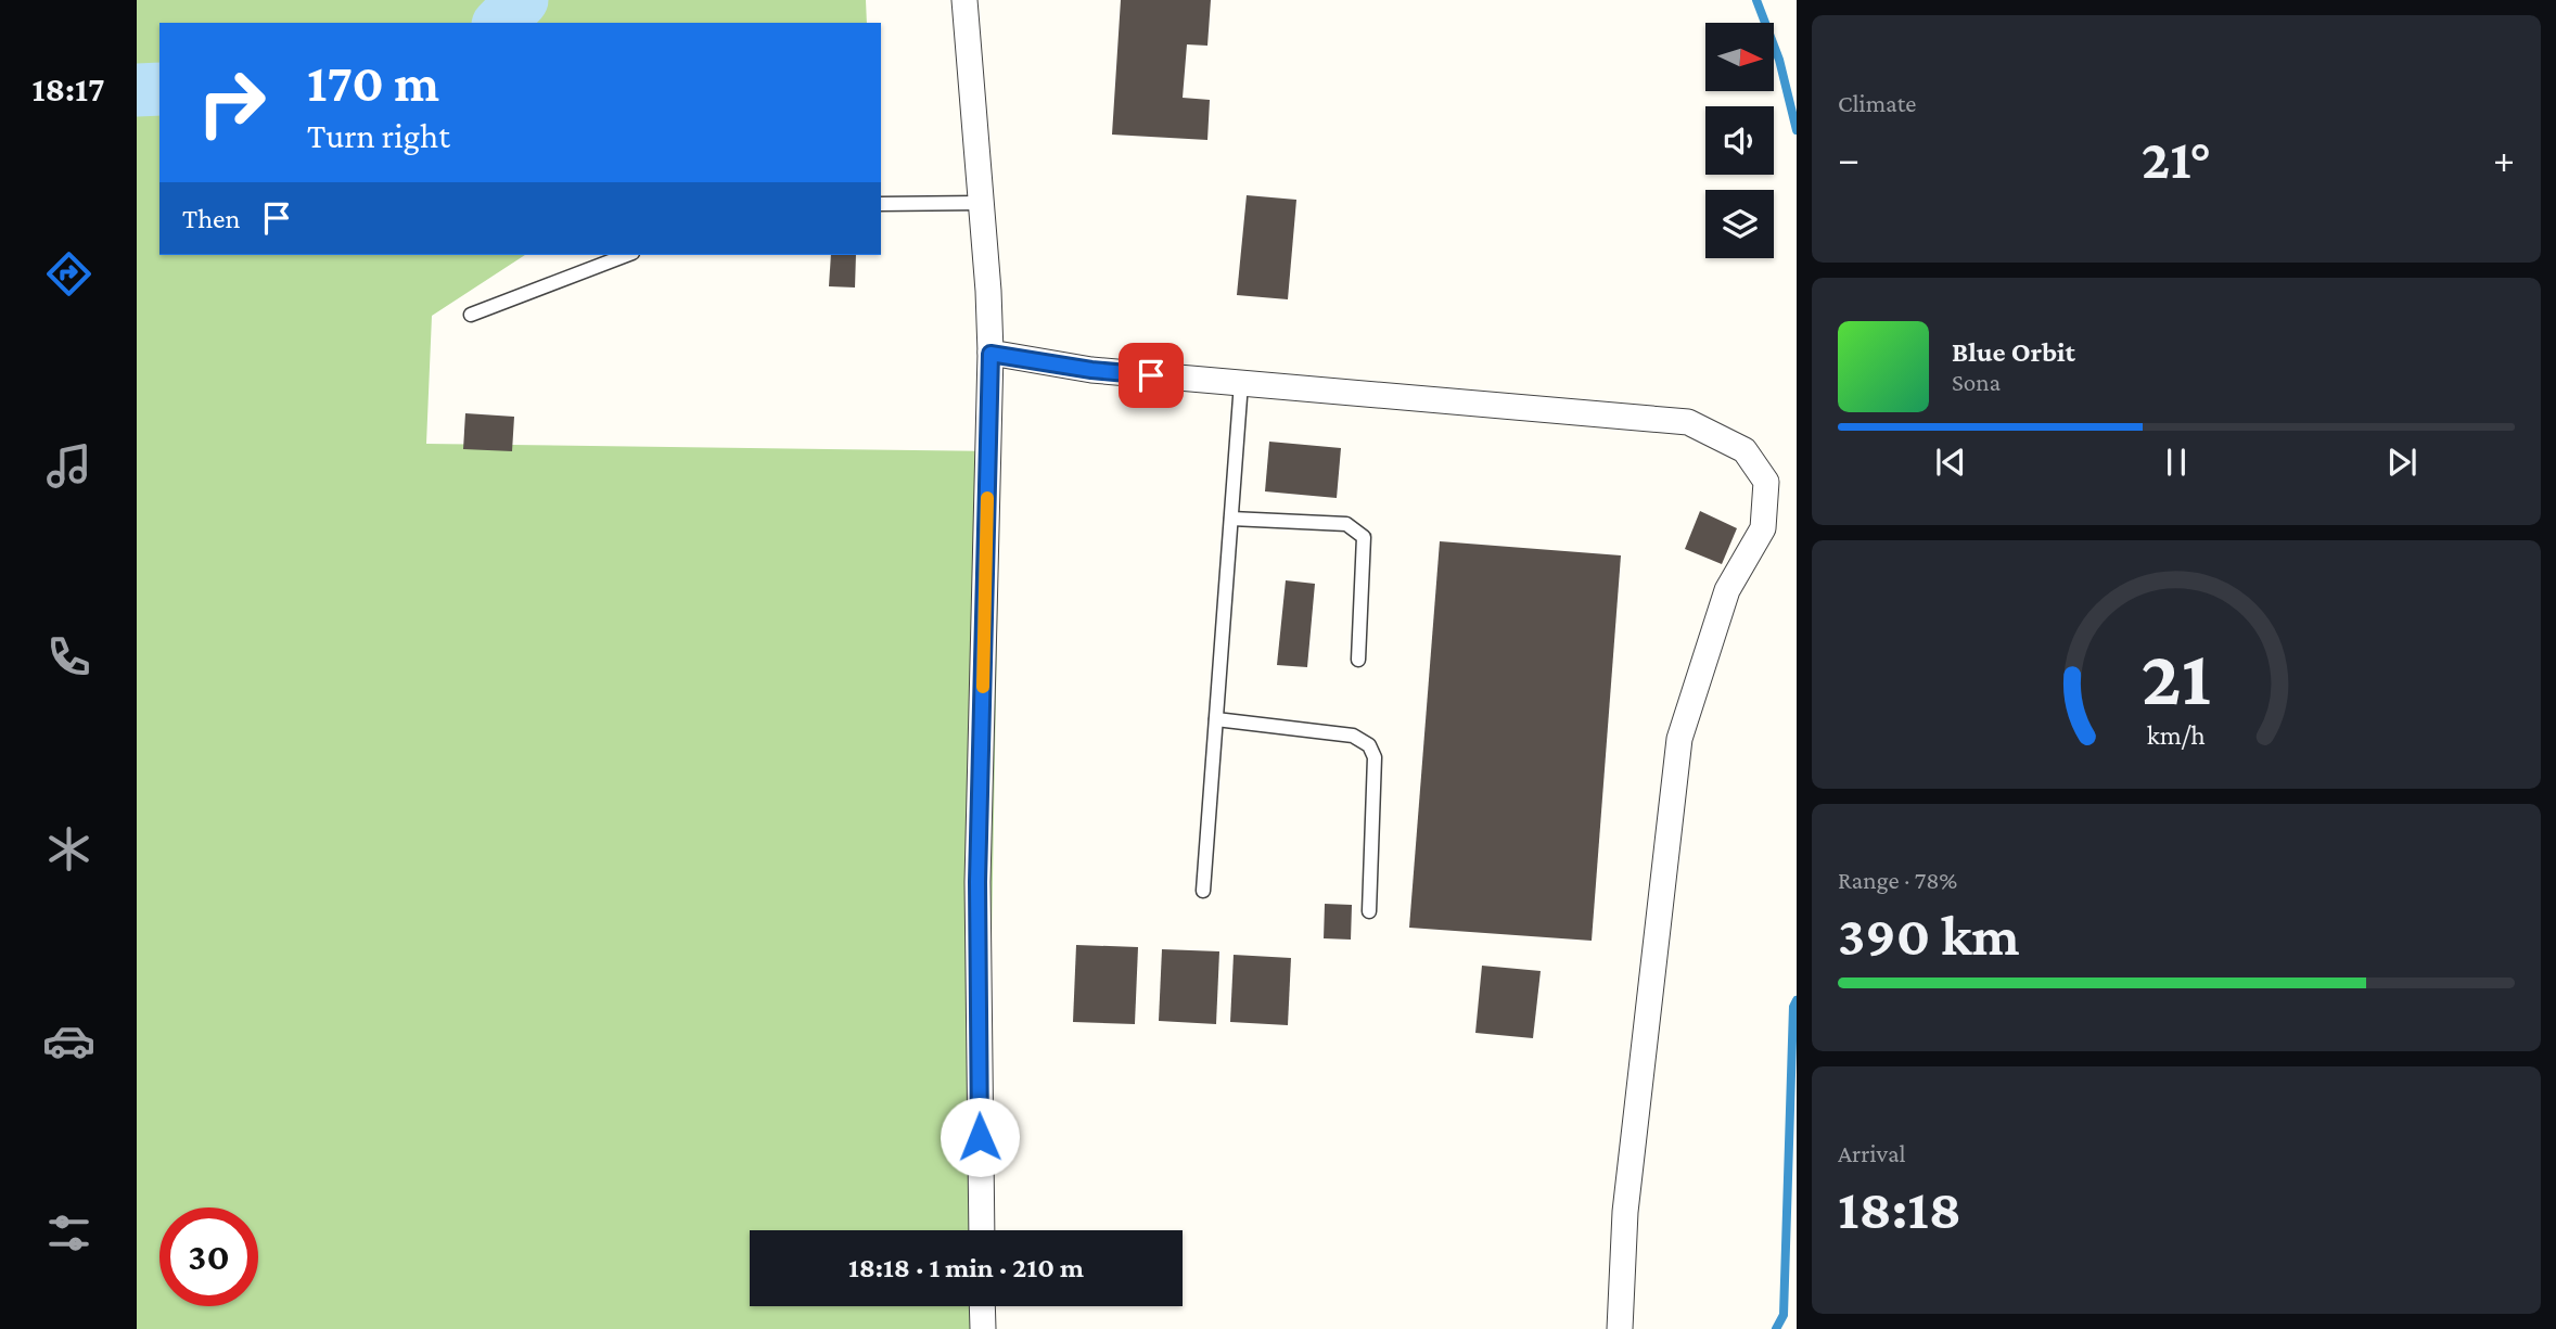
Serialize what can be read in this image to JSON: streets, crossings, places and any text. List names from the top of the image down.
{
  "north": "right",
  "page": {
    "tabs": "18:17",
    "tile": [
      "Climate",
      ["Range · 78%", "390 km"],
      ["Arrival", "18:18"]
    ],
    "turn": ["170 m", "Turn right"],
    "heat": ["−", "21°", "+"],
    "then": "Then",
    "song": ["Blue Orbit", "Sona"],
    "limit": "30",
    "trip": "18:18 · 1 min · 210 m",
    "gauge": ["21", "km/h"]
  }
}
